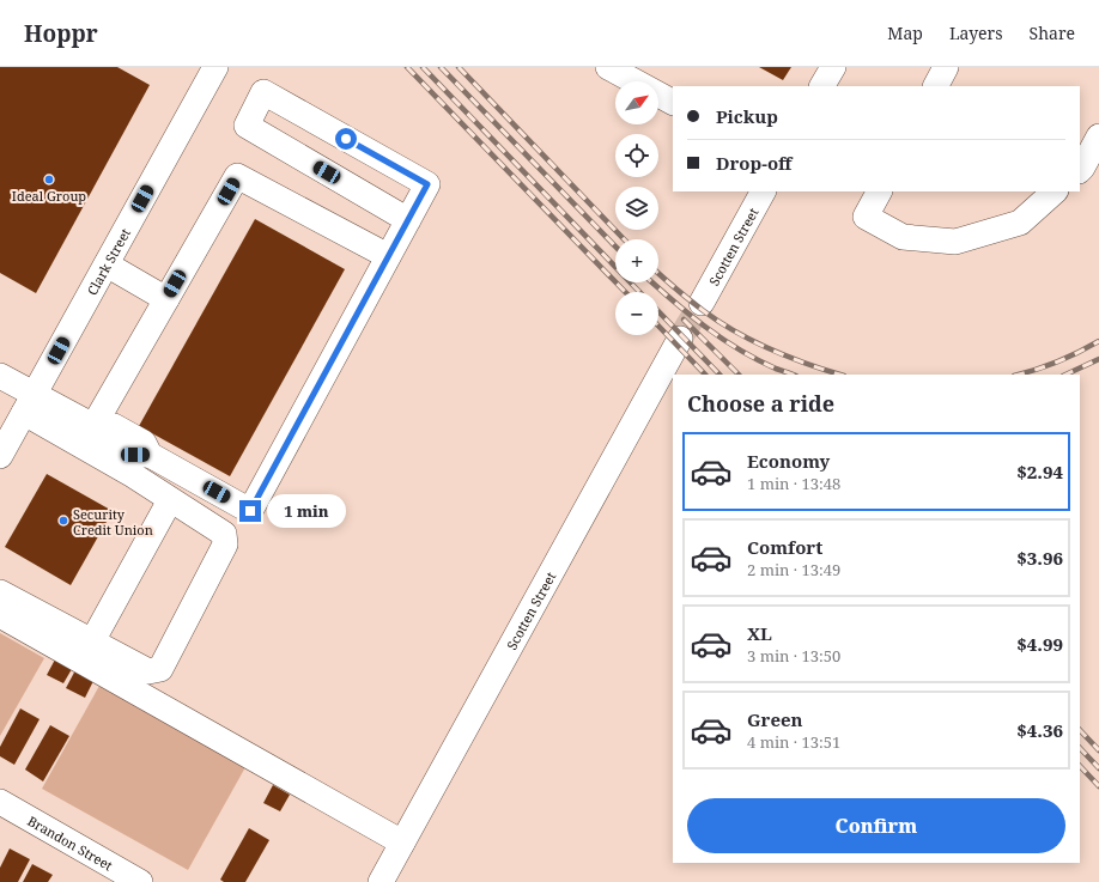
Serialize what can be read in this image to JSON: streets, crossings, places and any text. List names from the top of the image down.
{
  "streets": {
    "street": ["Scotten Street", "Clark Street", "Brandon Street"]
  },
  "places": ["Ideal Group", "Security Credit Union"],
  "north": "top right",
  "page": {
    "header": "Hoppr",
    "nav": ["Map", "Layers", "Share"],
    "map_buttons": ["+", "−"],
    "banner": ["Pickup", "Drop-off"],
    "heading": "Choose a ride",
    "list": [
      {
        "name": "Economy",
        "note": "1 min · 13:48",
        "value": "$2.94"
      },
      {
        "name": "Comfort",
        "note": "2 min · 13:49",
        "value": "$3.96"
      },
      {
        "name": "XL",
        "note": "3 min · 13:50",
        "value": "$4.99"
      },
      {
        "name": "Green",
        "note": "4 min · 13:51",
        "value": "$4.36"
      }
    ],
    "bubble": "1 min",
    "buttons": "Confirm"
  }
}
